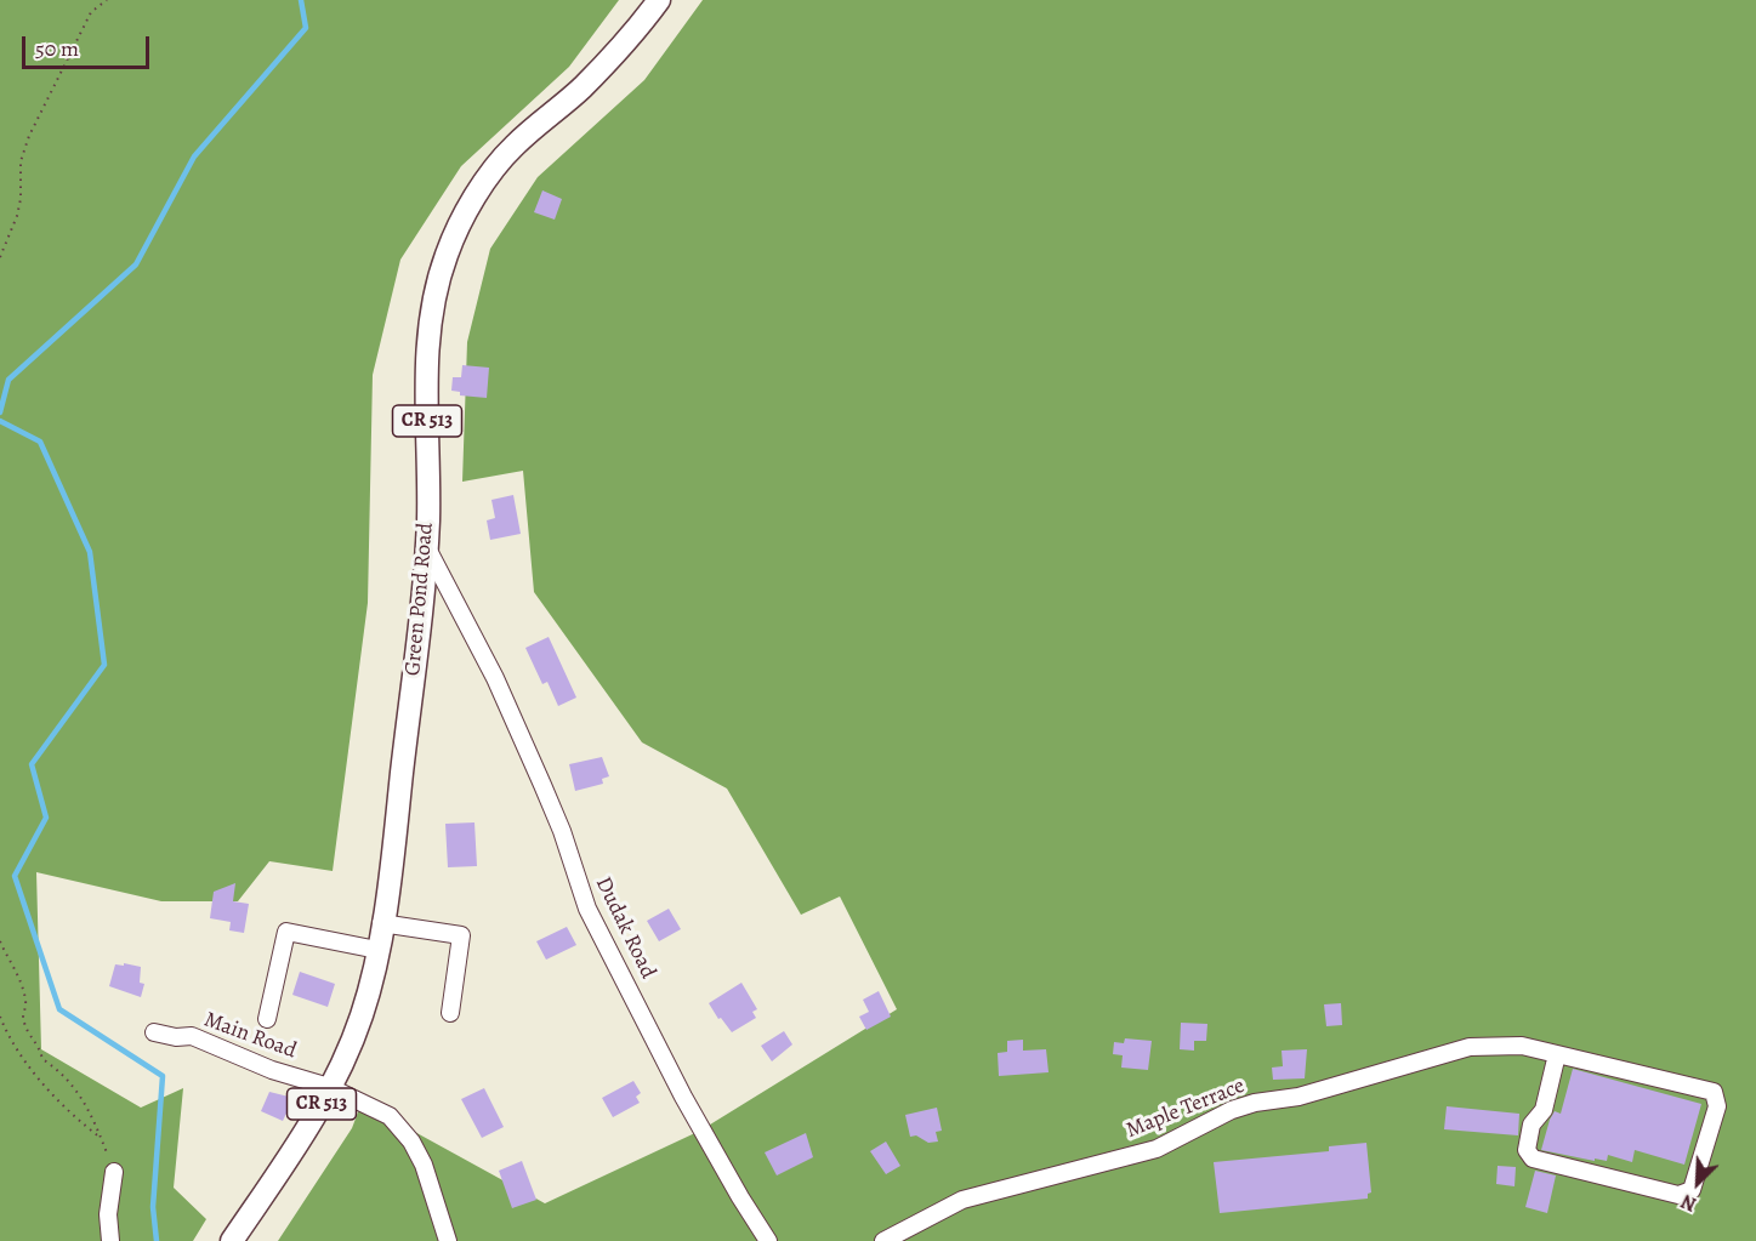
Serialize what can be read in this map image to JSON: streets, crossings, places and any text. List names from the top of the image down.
{
  "streets": {
    "main road": ["CR 513", "Green Pond Road"],
    "street": ["Dudak Road", "Main Road", "Maple Terrace"]
  },
  "crossings": [
    ["Green Pond Road", "Dudak Road"],
    ["Green Pond Road", "Main Road"]
  ],
  "scale_bar": "50 m",
  "north": "bottom left"
}
